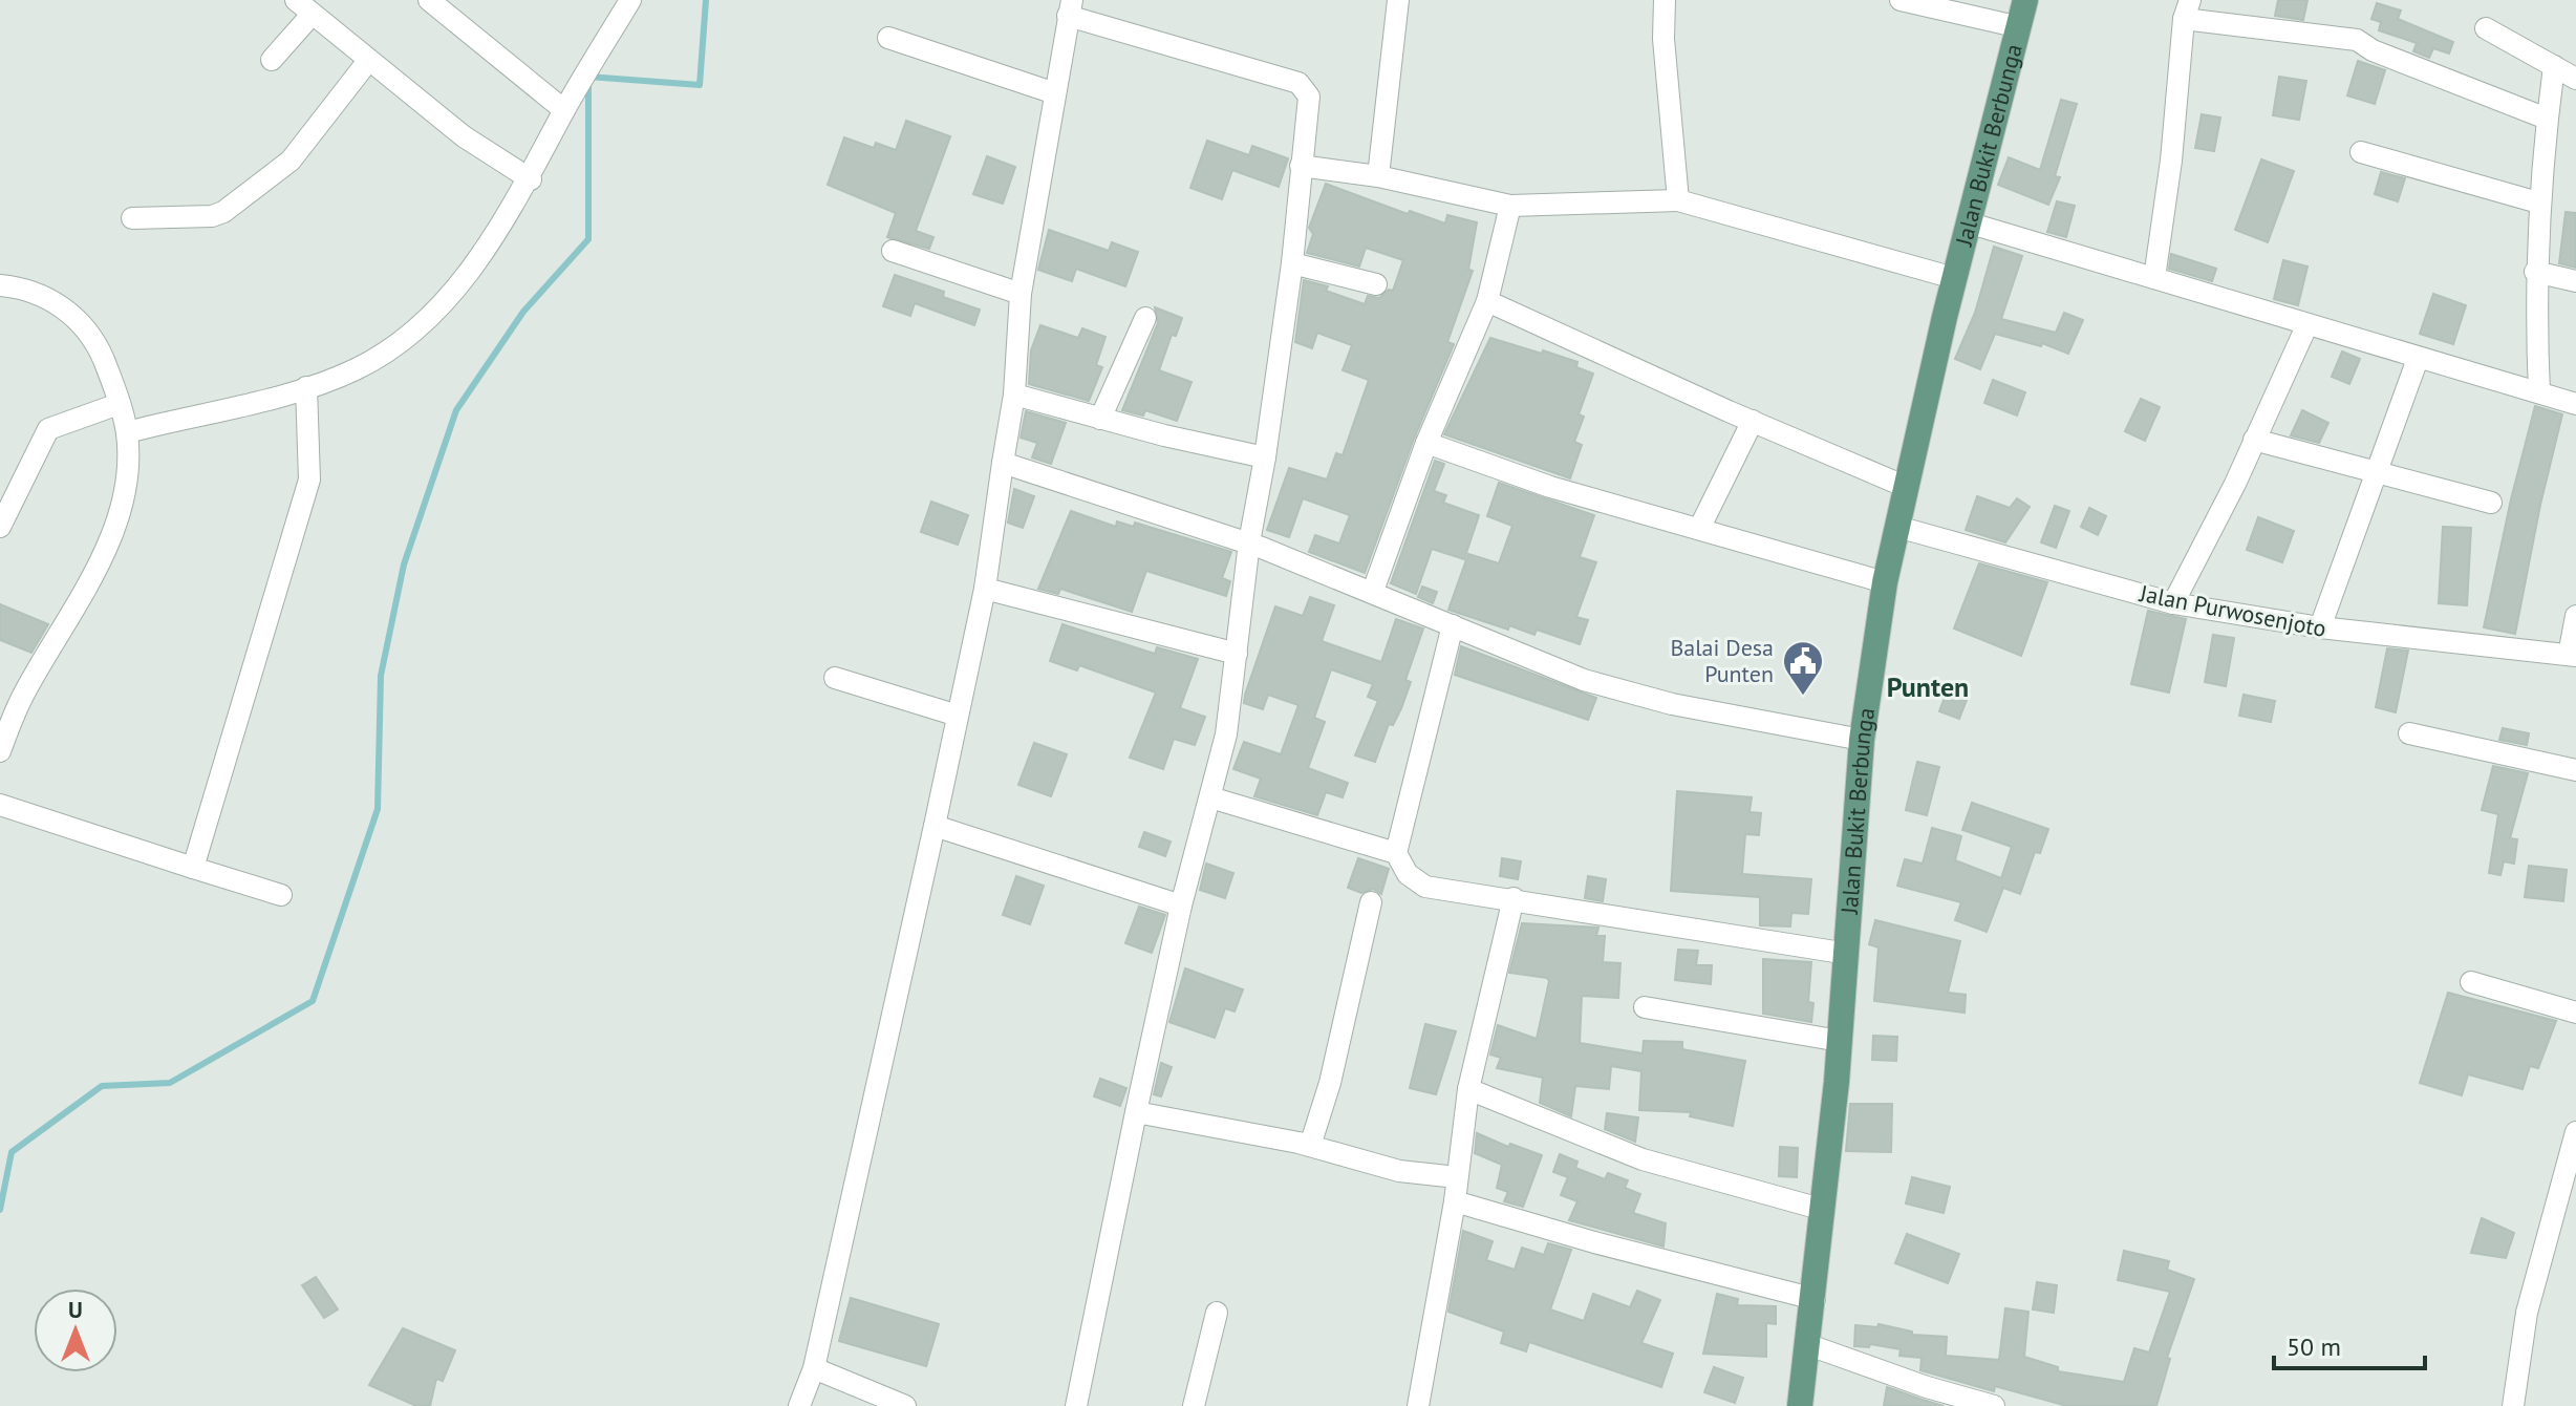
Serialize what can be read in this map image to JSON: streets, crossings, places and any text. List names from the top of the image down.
{
  "streets": {
    "main road": ["Jalan Bukit Berbunga"],
    "street": ["Jalan Purwosenjoto"]
  },
  "crossings": [
    ["Jalan Bukit Berbunga", "Jalan Purwosenjoto"]
  ],
  "districts": ["Punten"],
  "places": {
    "public building": ["Balai Desa Punten"]
  },
  "scale_bar": "50 m",
  "north": "top"
}
